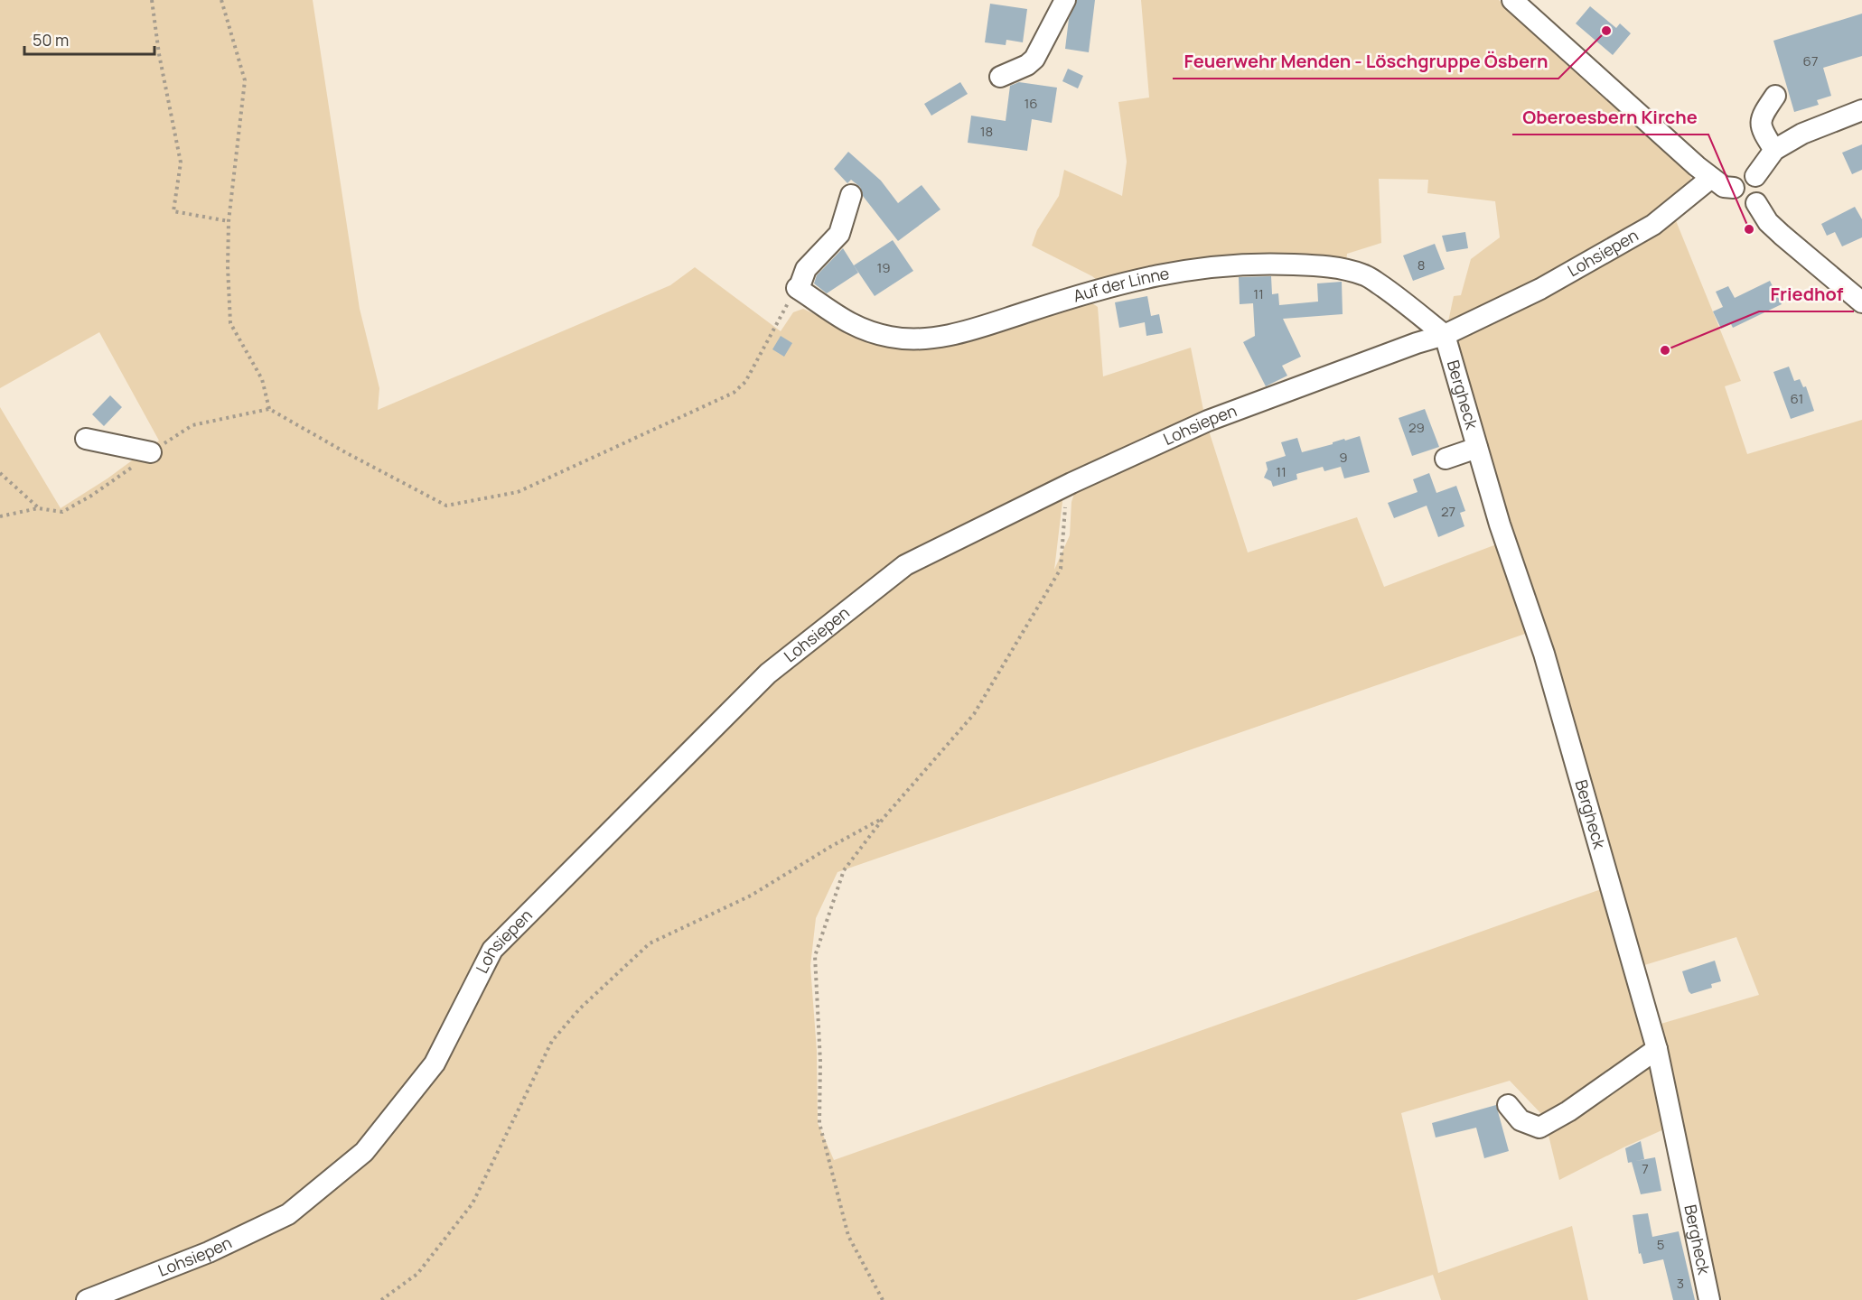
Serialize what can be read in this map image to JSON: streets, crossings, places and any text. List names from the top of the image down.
{
  "streets": {
    "street": ["Lohsiepen", "Auf der Linne", "Bergheck"]
  },
  "crossings": [
    ["Lohsiepen", "Auf der Linne"],
    ["Lohsiepen", "Bergheck"],
    ["Auf der Linne", "Bergheck"]
  ],
  "places": ["Feuerwehr Menden - Löschgruppe Ösbern", "Oberoesbern Kirche", "Friedhof"],
  "house_numbers": [
    "67",
    "16",
    "18",
    "8",
    "19",
    "11",
    "61",
    "29",
    "9",
    "11",
    "27",
    "7",
    "5",
    "3"
  ],
  "scale_bar": "50 m"
}
